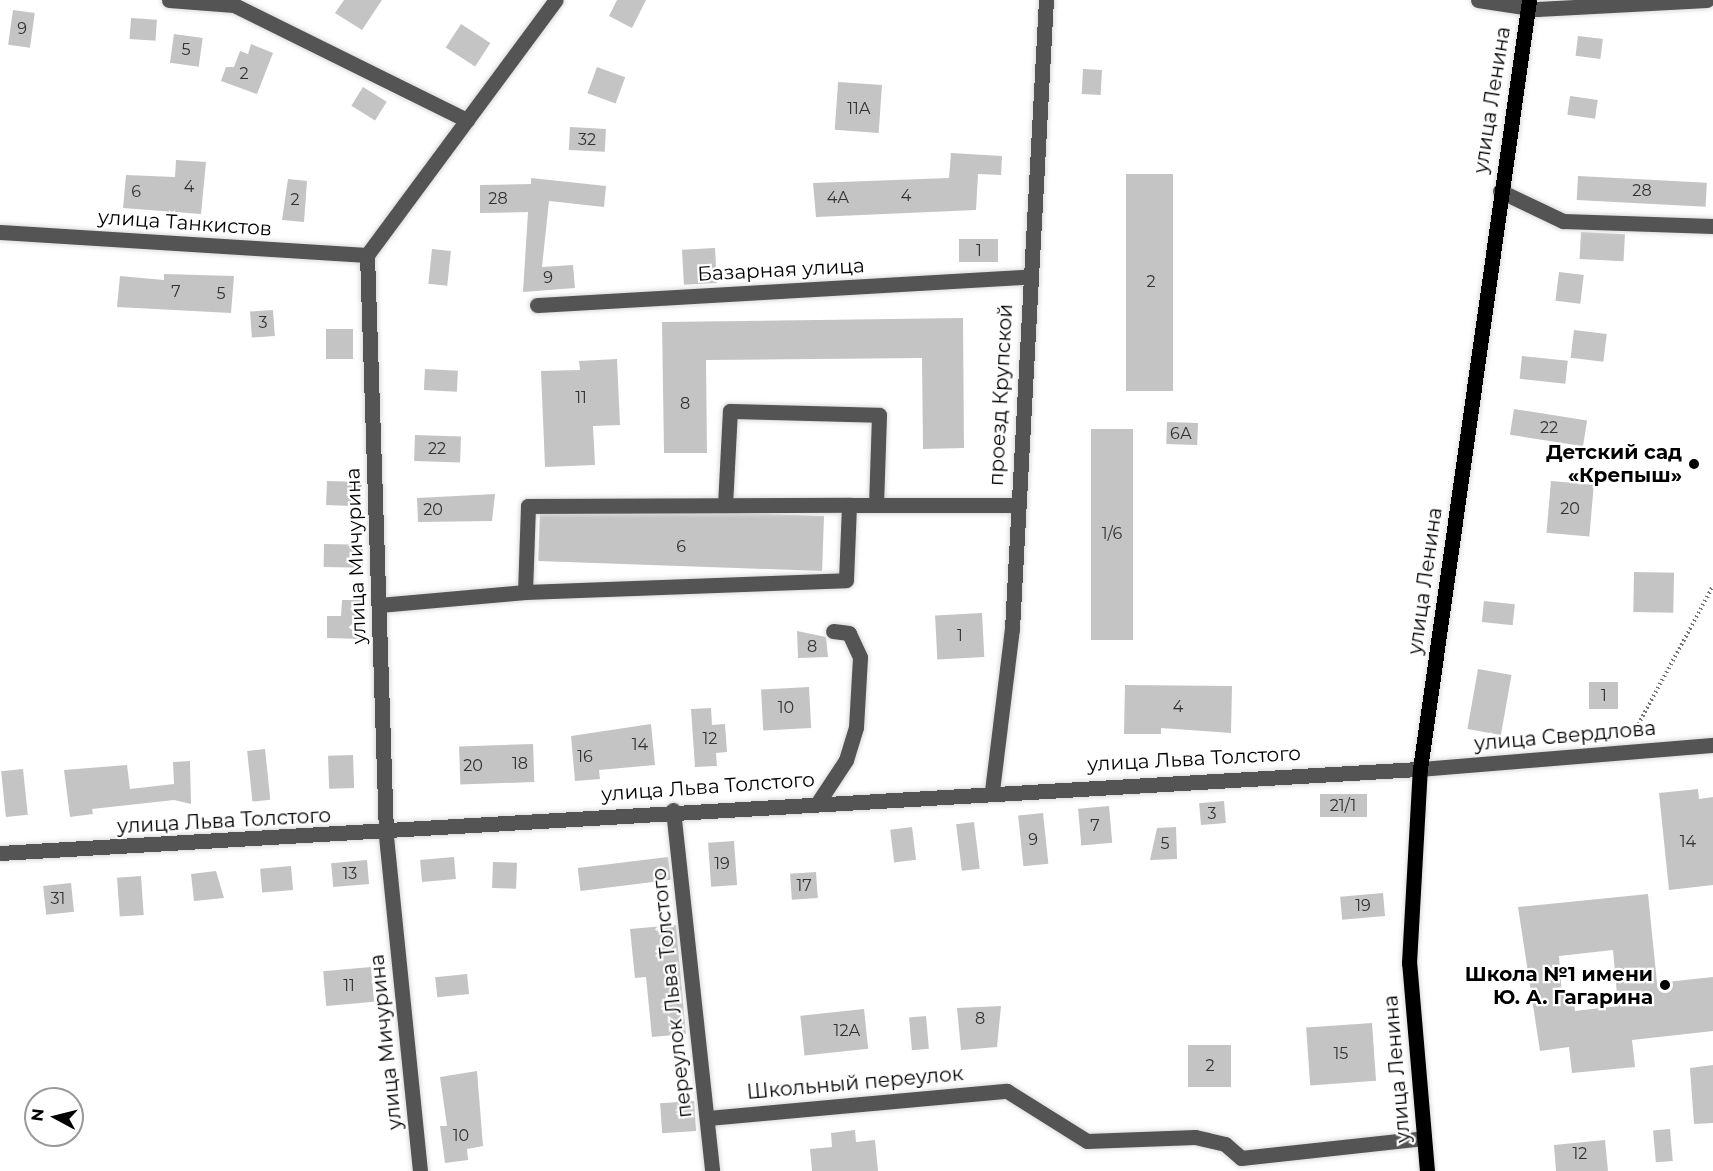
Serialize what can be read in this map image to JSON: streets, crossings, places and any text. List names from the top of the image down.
{
  "streets": {
    "main road": ["улица Ленина"],
    "street": [
      "улица Танкистов",
      "Базарная улица",
      "проезд Крупской",
      "улица Мичурина",
      "улица Свердлова",
      "улица Льва Толстого",
      "переулок Льва Толстого",
      "Школьный переулок"
    ]
  },
  "crossings": [
    ["улица Ленина", "улица Свердлова"],
    ["улица Ленина", "улица Льва Толстого"],
    ["улица Ленина", "Школьный переулок"],
    ["улица Танкистов", "улица Мичурина"],
    ["Базарная улица", "проезд Крупской"],
    ["проезд Крупской", "улица Льва Толстого"],
    ["улица Мичурина", "улица Льва Толстого"],
    ["улица Свердлова", "улица Льва Толстого"],
    ["улица Льва Толстого", "переулок Льва Толстого"],
    ["переулок Льва Толстого", "Школьный переулок"]
  ],
  "places": ["Детский сад «Крепыш»", "Школа №1 имени Ю. А. Гагарина"],
  "house_numbers": [
    "9",
    "5",
    "2",
    "11А",
    "32",
    "4",
    "28",
    "6",
    "4",
    "4А",
    "28",
    "2",
    "1",
    "9",
    "2",
    "7",
    "5",
    "3",
    "11",
    "8",
    "22",
    "6А",
    "22",
    "20",
    "20",
    "1/6",
    "6",
    "1",
    "8",
    "1",
    "4",
    "10",
    "12",
    "14",
    "16",
    "18",
    "20",
    "21/1",
    "3",
    "7",
    "9",
    "14",
    "5",
    "19",
    "13",
    "17",
    "31",
    "19",
    "11",
    "8",
    "12А",
    "15",
    "2",
    "10",
    "12"
  ],
  "north": "left"
}
